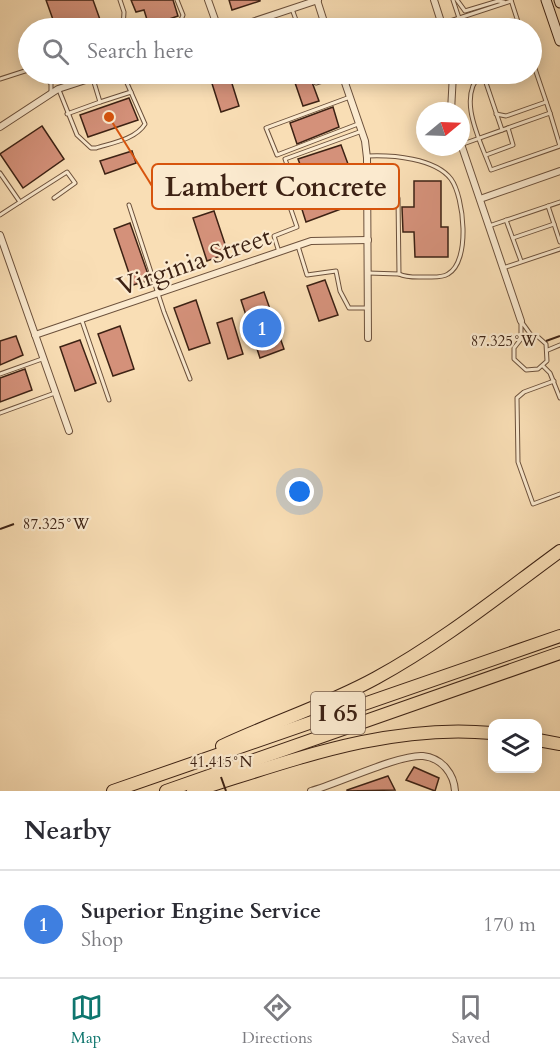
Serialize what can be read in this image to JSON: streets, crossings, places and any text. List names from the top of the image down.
{
  "streets": {
    "highway": ["I 65"],
    "street": ["Virginia Street"]
  },
  "places": ["Lambert Concrete"],
  "north": "right",
  "page": {
    "search": "Search here",
    "pins": "1",
    "heading": "Nearby",
    "list": [
      {
        "mark": "1",
        "name": "Superior Engine Service",
        "note": "Shop",
        "value": "170 m"
      }
    ],
    "nav": ["Map", "Directions", "Saved"]
  },
  "coordinates": ["87.325°W", "41.415°N"]
}
